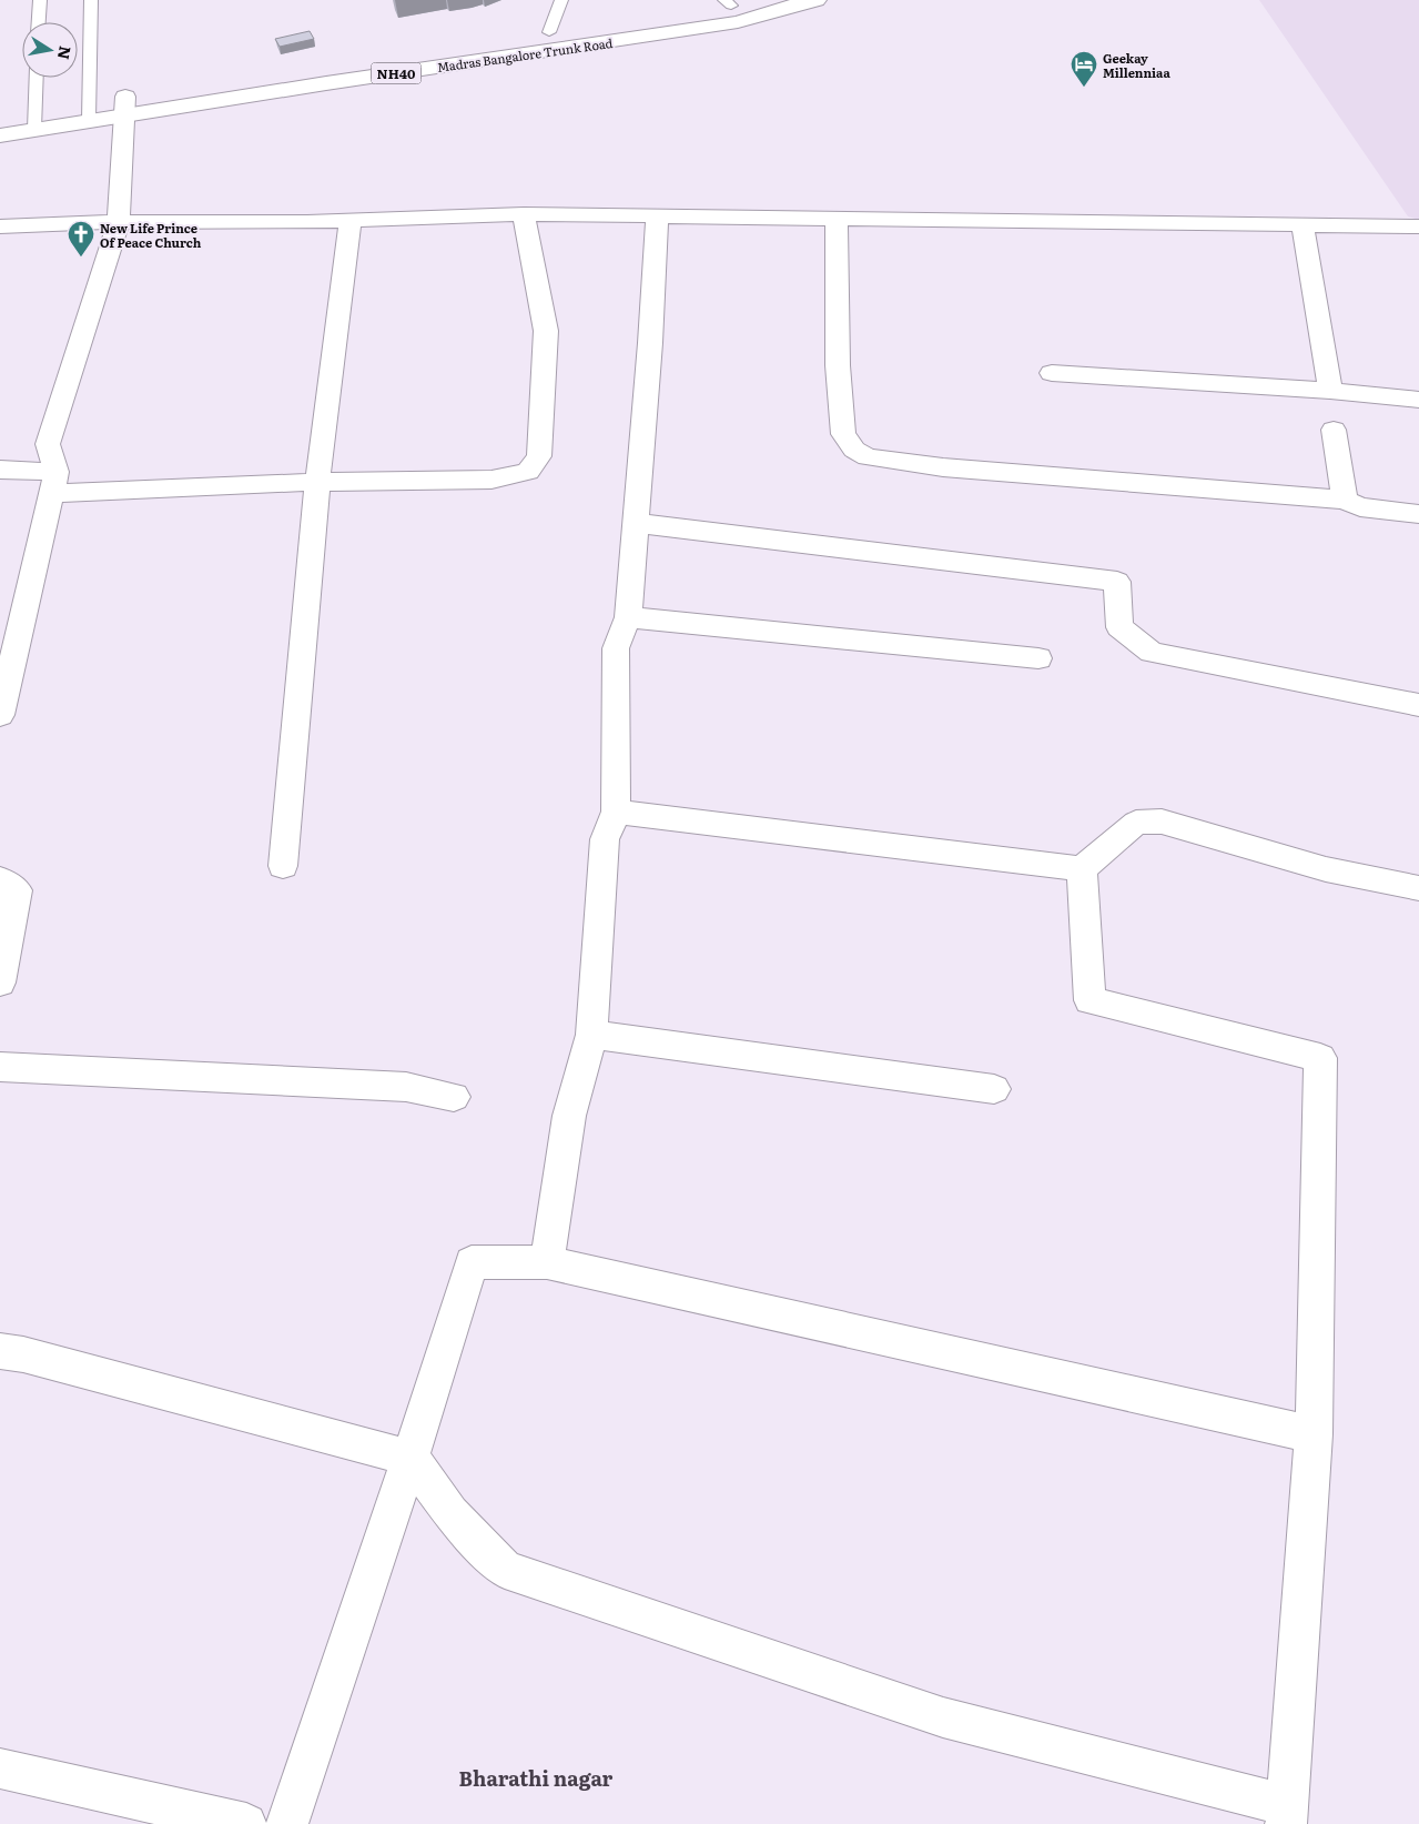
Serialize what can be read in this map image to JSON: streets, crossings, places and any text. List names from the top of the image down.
{
  "streets": {
    "main road": ["Madras Bangalore Trunk Road", "NH40"]
  },
  "crossings": [
    ["Madras Bangalore Trunk Road", "NH40"]
  ],
  "districts": ["Bharathi nagar"],
  "places": {
    "hotel": ["Geekay Millenniaa"],
    "church": ["New Life Prince Of Peace Church"]
  },
  "north": "right"
}
